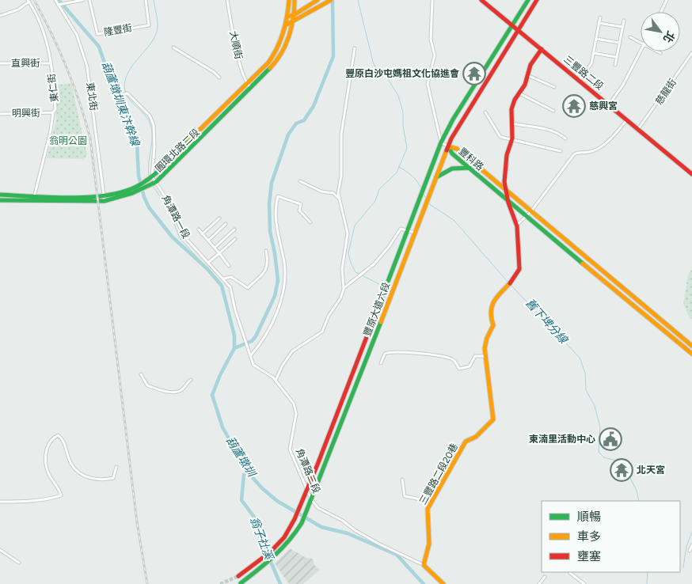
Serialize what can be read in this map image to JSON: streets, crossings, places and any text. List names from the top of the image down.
{
  "streets": {
    "street": [
      "隆豐街",
      "大順街",
      "直興街",
      "三豐路二段",
      "東仁街",
      "慈龍街",
      "東北街",
      "明興街",
      "圓環北路二段",
      "豐科路",
      "角潭路一段",
      "豐原大道六段",
      "角潭路二段",
      "三豐路二段20巷"
    ]
  },
  "crossings": [
    ["大順街", "圓環北路二段"],
    ["直興街", "東仁街"],
    ["三豐路二段", "慈龍街"],
    ["三豐路二段", "豐原大道六段"],
    ["三豐路二段", "三豐路二段20巷"],
    ["東仁街", "明興街"],
    ["東仁街", "圓環北路二段"],
    ["東北街", "圓環北路二段"],
    ["圓環北路二段", "角潭路一段"],
    ["豐科路", "豐原大道六段"],
    ["豐科路", "三豐路二段20巷"],
    ["角潭路一段", "角潭路二段"],
    ["豐原大道六段", "角潭路二段"],
    ["角潭路二段", "三豐路二段20巷"]
  ],
  "water": [
    "葫蘆墩圳東汴幹線",
    "舊下埤分線",
    "葫蘆墩圳",
    "翁子社溪"
  ],
  "parks": ["翁明公園"],
  "places": {
    "temple": ["豐原白沙屯媽祖文化協進會", "慈興宮", "北天宮"],
    "public building": ["東湳里活動中心"]
  },
  "legend": ["順暢", "車多", "壅塞"],
  "north": "bottom right"
}
